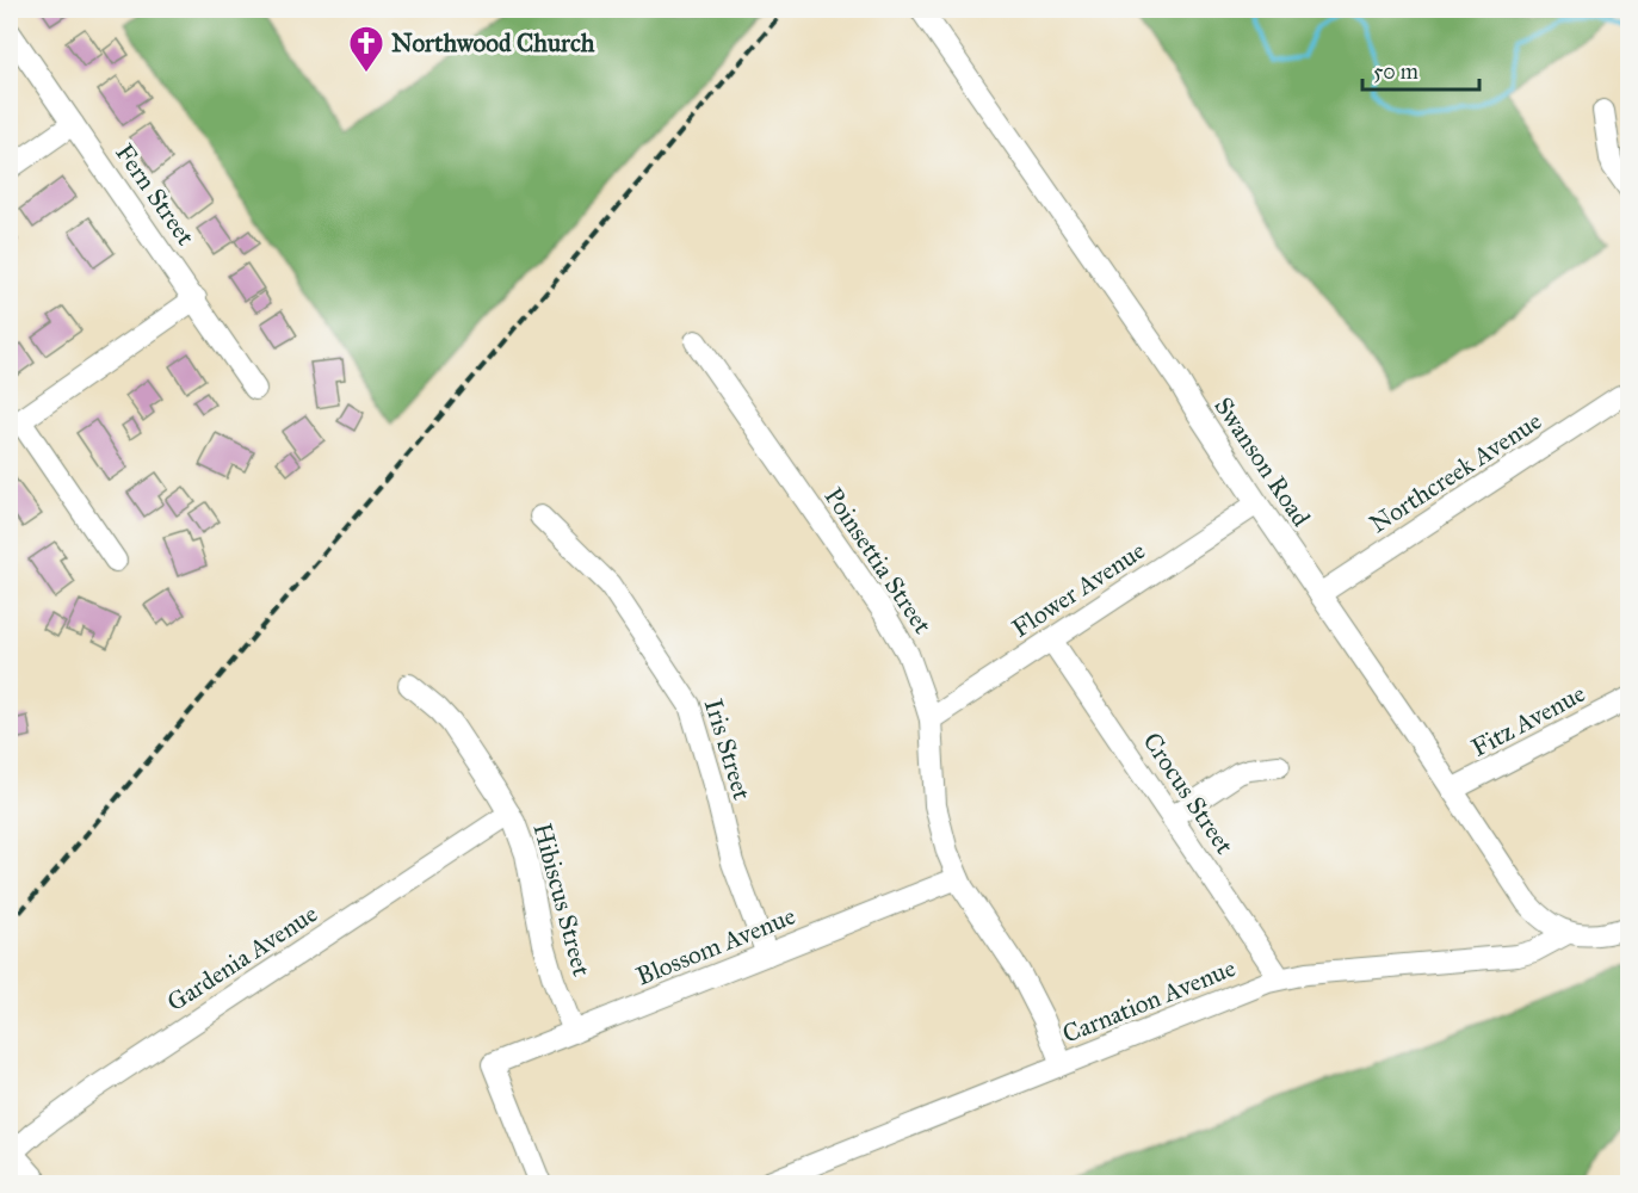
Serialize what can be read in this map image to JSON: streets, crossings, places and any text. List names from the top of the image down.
{
  "streets": {
    "street": [
      "Fern Street",
      "Swanson Road",
      "Northcreek Avenue",
      "Poinsettia Street",
      "Flower Avenue",
      "Fitz Avenue",
      "Iris Street",
      "Crocus Street",
      "Hibiscus Street",
      "Blossom Avenue",
      "Gardenia Avenue",
      "Carnation Avenue"
    ]
  },
  "crossings": [
    ["Swanson Road", "Northcreek Avenue"],
    ["Swanson Road", "Flower Avenue"],
    ["Swanson Road", "Fitz Avenue"],
    ["Swanson Road", "Carnation Avenue"],
    ["Poinsettia Street", "Flower Avenue"],
    ["Poinsettia Street", "Blossom Avenue"],
    ["Poinsettia Street", "Carnation Avenue"],
    ["Flower Avenue", "Crocus Street"],
    ["Iris Street", "Blossom Avenue"],
    ["Crocus Street", "Carnation Avenue"],
    ["Hibiscus Street", "Blossom Avenue"],
    ["Hibiscus Street", "Gardenia Avenue"]
  ],
  "places": {
    "church": ["Northwood Church"]
  },
  "scale_bar": "50 m"
}
